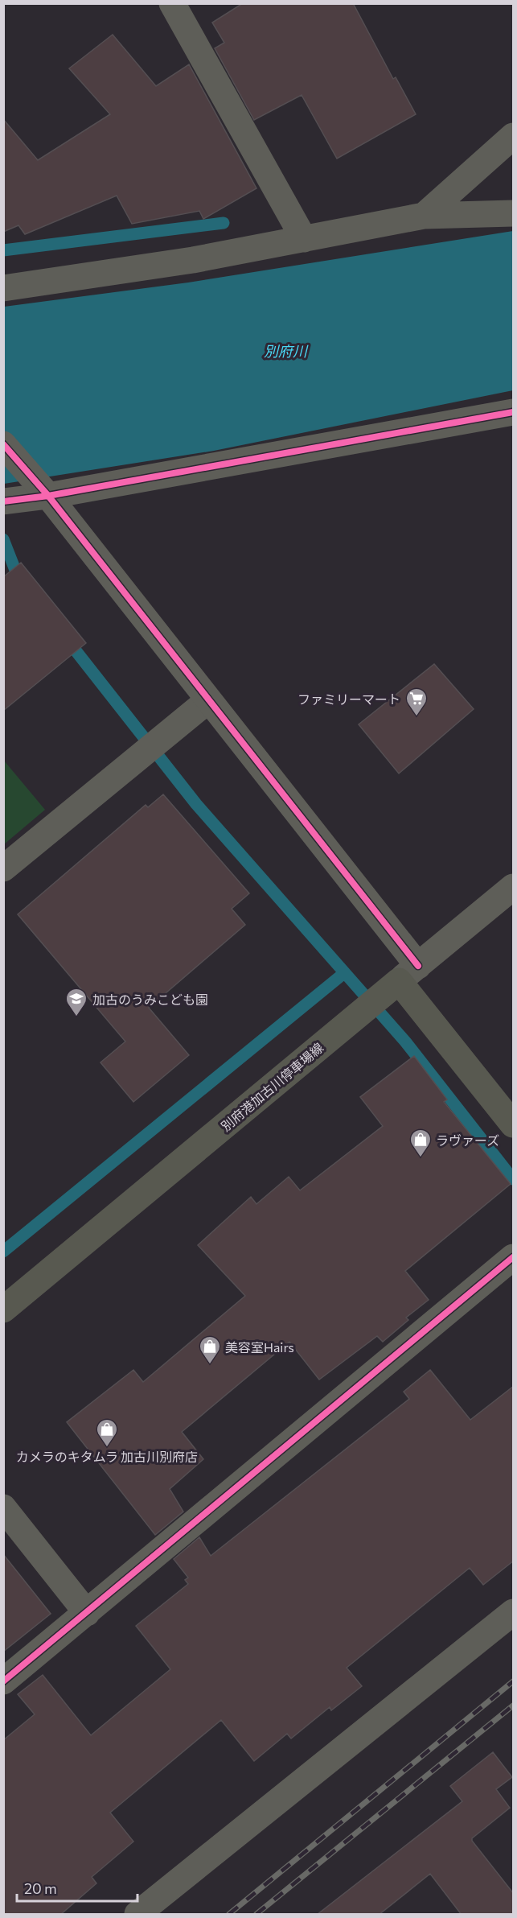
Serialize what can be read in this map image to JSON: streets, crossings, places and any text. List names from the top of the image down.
{
  "streets": {
    "main road": ["別府港加古川停車場線"]
  },
  "water": ["別府川"],
  "places": {
    "supermarket": ["ファミリーマート"],
    "school or university": ["加古のうみこども園"],
    "shop": ["ラヴァーズ", "美容室Hairs", "カメラのキタムラ 加古川別府店"]
  },
  "scale_bar": "20 m"
}
